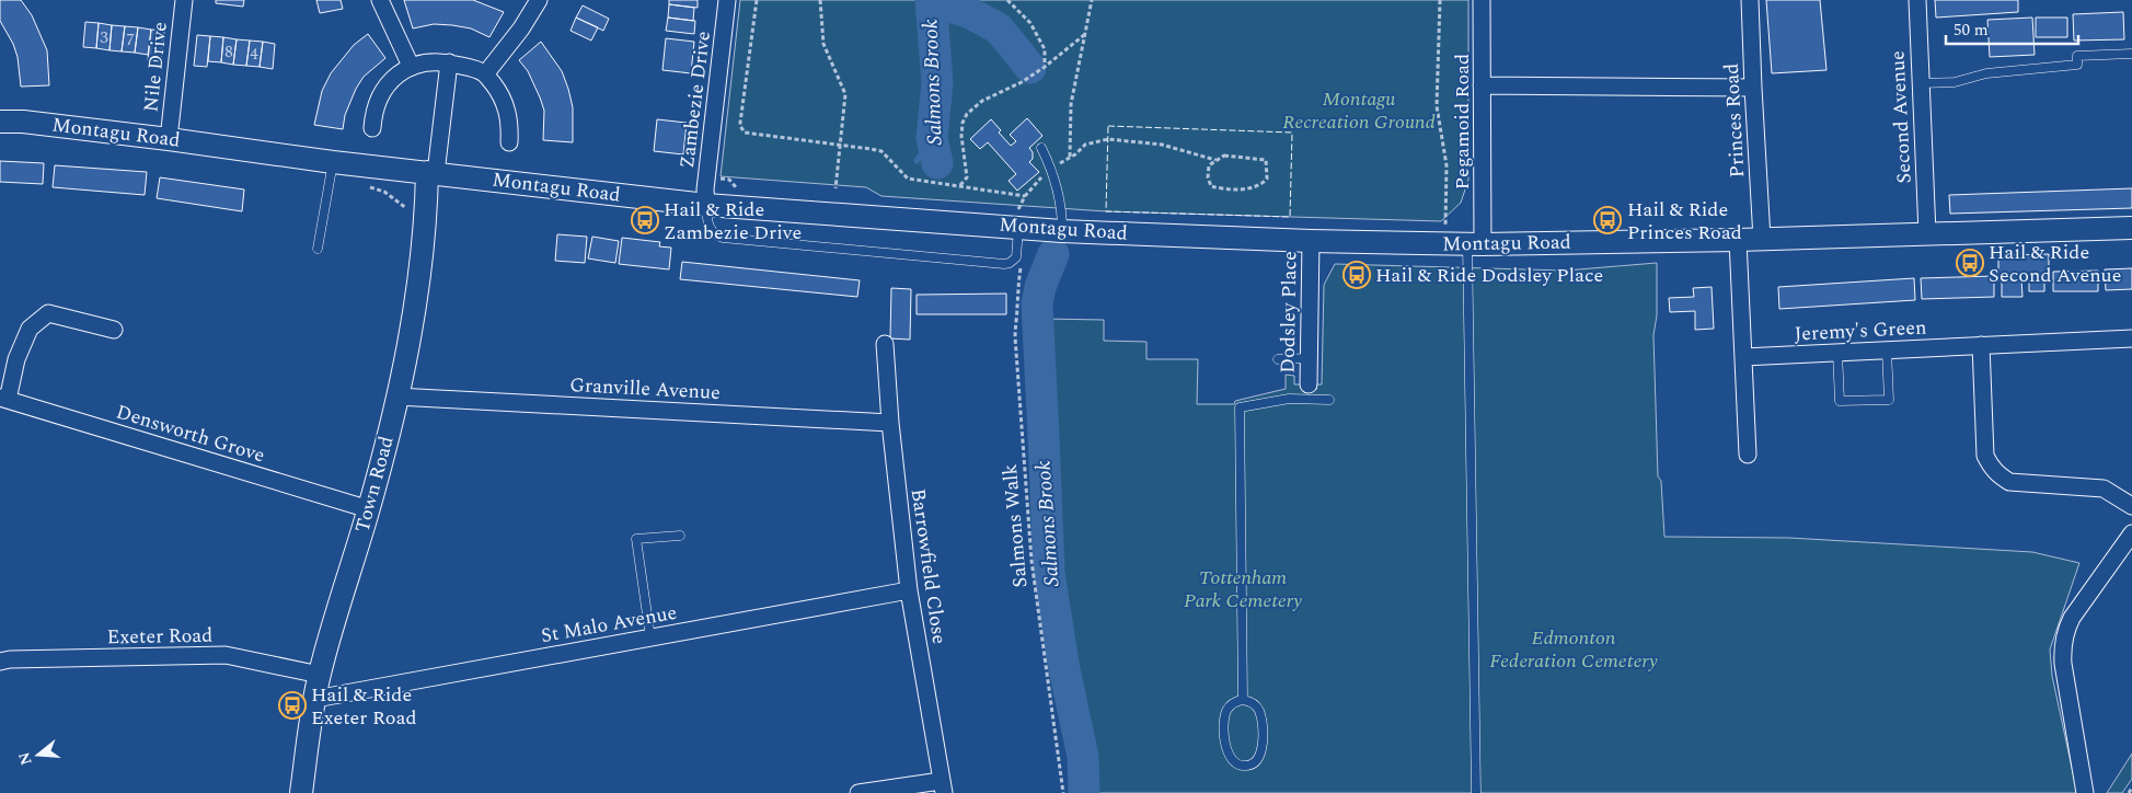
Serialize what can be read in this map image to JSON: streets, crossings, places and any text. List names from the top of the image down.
{
  "streets": {
    "main road": ["Montagu Road", "Town Road"],
    "street": [
      "Nile Drive",
      "Zambezie Drive",
      "Second Avenue",
      "Princes Road",
      "Pegamoid Road",
      "Dodsley Place",
      "Jeremy's Green",
      "Granville Avenue",
      "Densworth Grove",
      "Barrowfield Close",
      "St Malo Avenue",
      "Exeter Road"
    ],
    "path": ["Salmons Walk"]
  },
  "crossings": [
    ["Nile Drive", "Montagu Road"],
    ["Zambezie Drive", "Montagu Road"],
    ["Second Avenue", "Montagu Road"],
    ["Princes Road", "Montagu Road"],
    ["Pegamoid Road", "Montagu Road"],
    ["Montagu Road", "Dodsley Place"],
    ["Montagu Road", "Town Road"],
    ["Granville Avenue", "Town Road"],
    ["Granville Avenue", "Barrowfield Close"],
    ["Densworth Grove", "Town Road"],
    ["Town Road", "St Malo Avenue"],
    ["Town Road", "Exeter Road"],
    ["Barrowfield Close", "St Malo Avenue"]
  ],
  "water": ["Salmons Brook"],
  "parks": ["Montagu Recreation Ground", "Tottenham Park Cemetery", "Edmonton Federation Cemetery"],
  "places": {
    "bus stop": [
      "Hail & Ride Zambezie Drive",
      "Hail & Ride Princes Road",
      "Hail & Ride Second Avenue",
      "Hail & Ride Dodsley Place",
      "Hail & Ride Exeter Road"
    ]
  },
  "house_numbers": [
    "3",
    "7",
    "8",
    "4"
  ],
  "scale_bar": "50 m",
  "north": "left"
}
